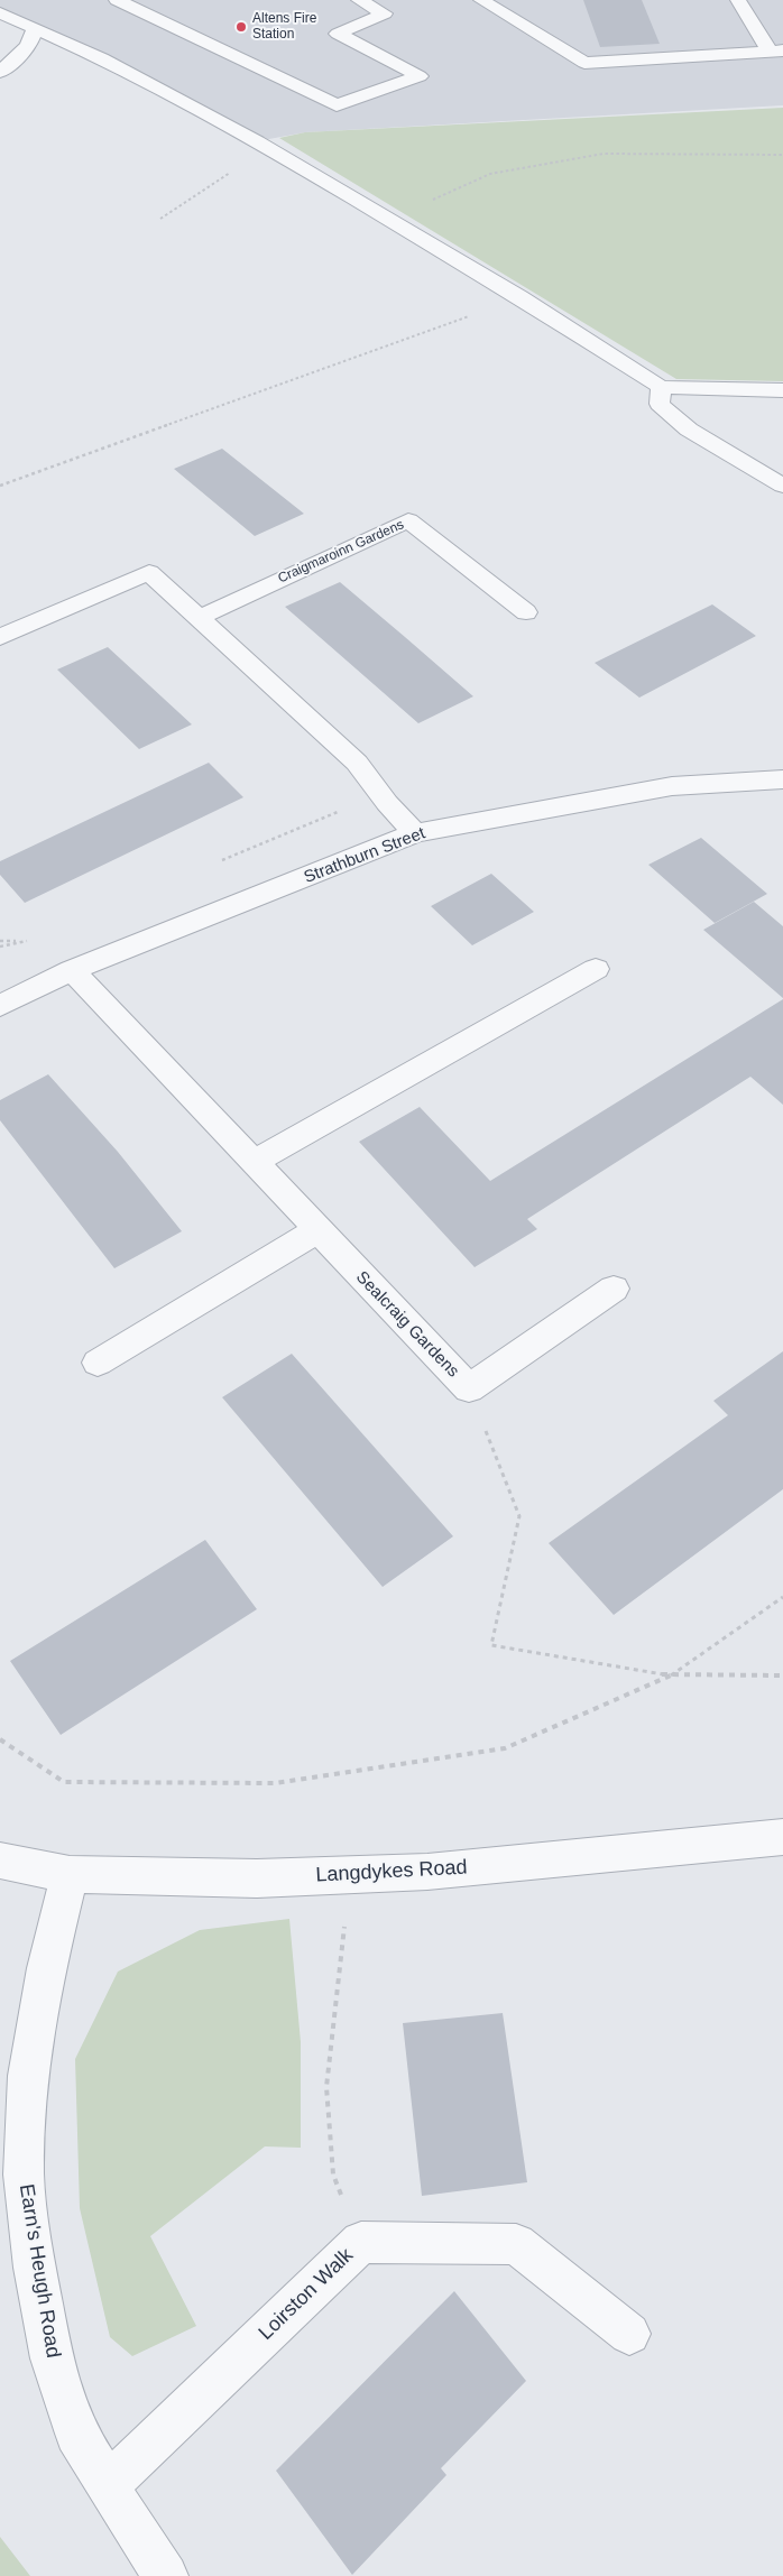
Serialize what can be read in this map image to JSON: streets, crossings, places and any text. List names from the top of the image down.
{
  "streets": {
    "street": [
      "Craigmaroinn Gardens",
      "Strathburn Street",
      "Sealcraig Gardens",
      "Langdykes Road",
      "Earn's Heugh Road",
      "Loirston Walk"
    ]
  },
  "crossings": [
    ["Strathburn Street", "Sealcraig Gardens"],
    ["Langdykes Road", "Earn's Heugh Road"],
    ["Earn's Heugh Road", "Loirston Walk"]
  ],
  "places": ["Altens Fire Station"]
}
